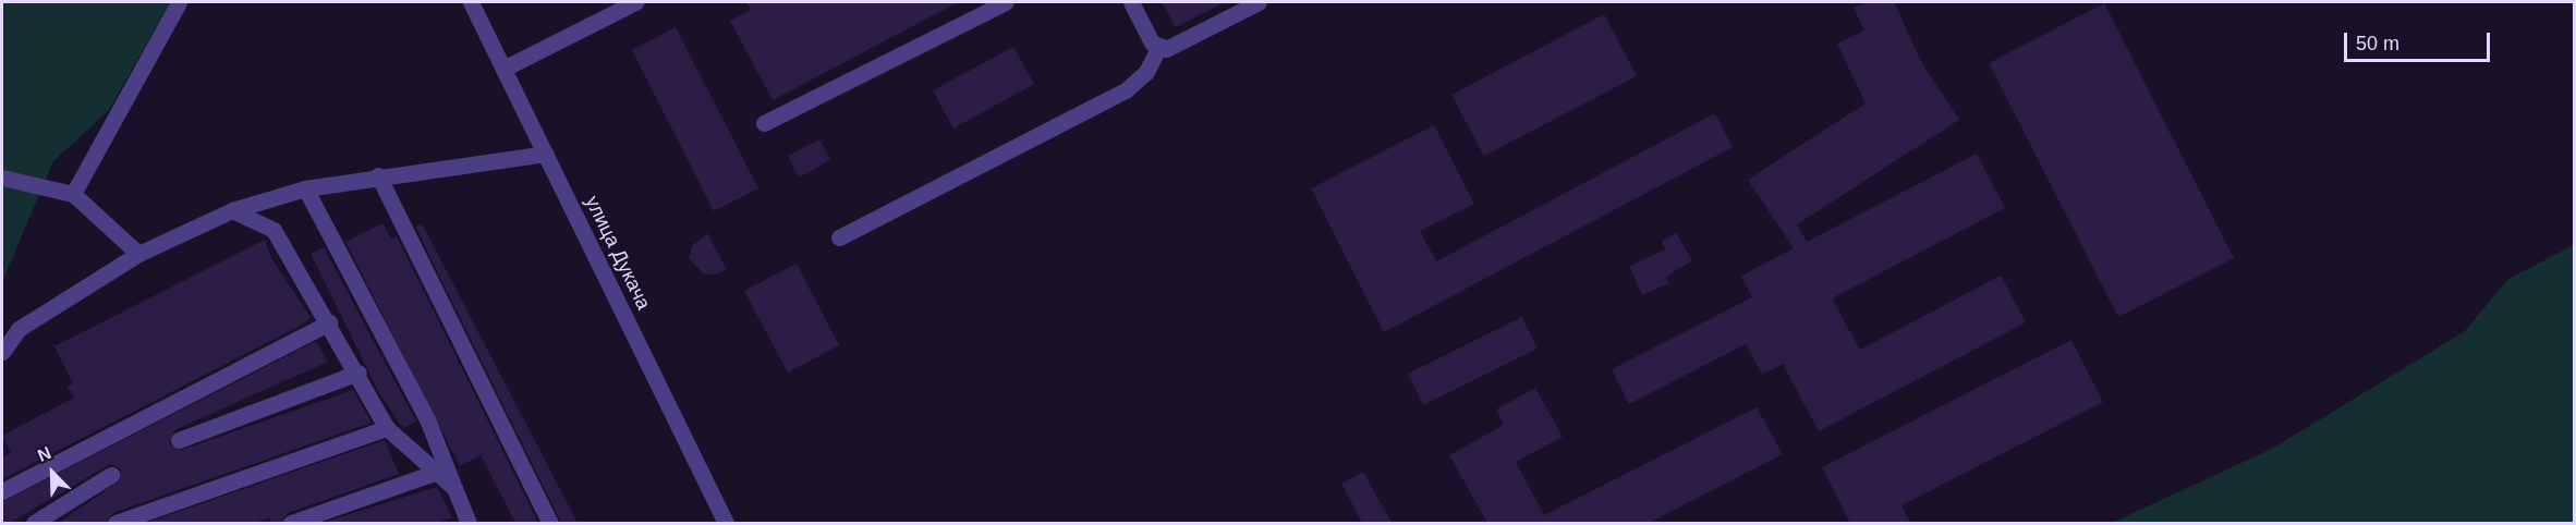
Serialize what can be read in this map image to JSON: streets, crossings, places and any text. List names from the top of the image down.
{
  "streets": {
    "street": ["улица Дукача"]
  },
  "scale_bar": "50 m",
  "north": "top left"
}
